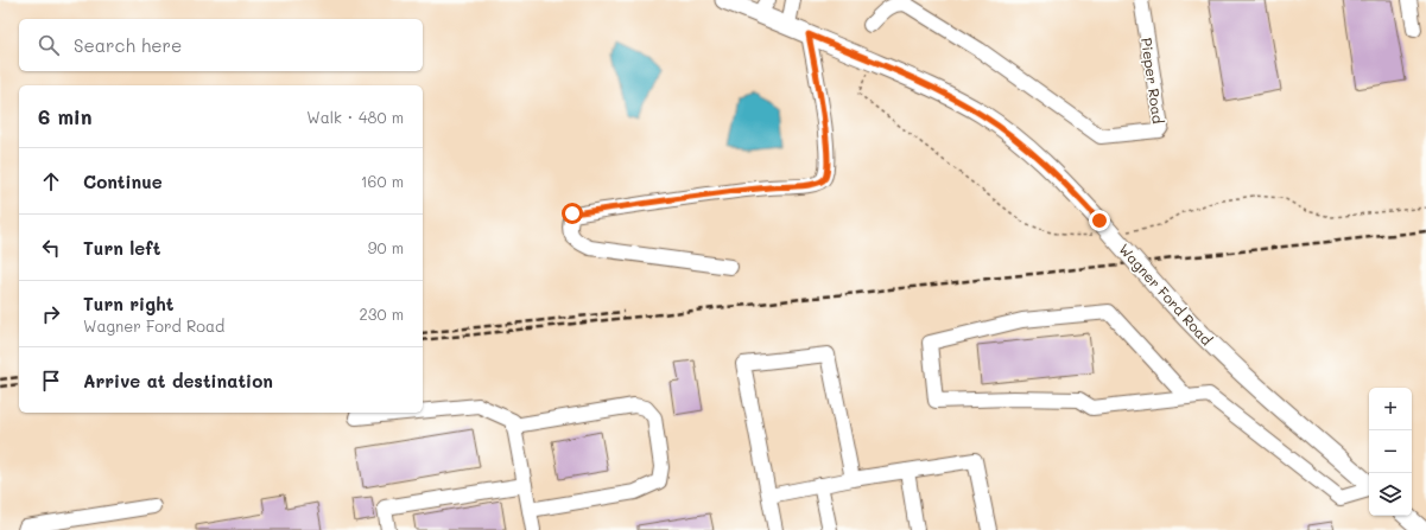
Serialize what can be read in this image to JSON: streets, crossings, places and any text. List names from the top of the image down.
{
  "streets": {
    "main road": ["Wagner Ford Road"],
    "street": ["Pieper Road"]
  },
  "page": {
    "search": "Search here",
    "heading": ["6 min", "Walk · 480 m"],
    "list": [
      ["Continue", "160 m"],
      ["Turn left", "90 m"],
      ["Turn right", "Wagner Ford Road", "230 m"],
      "Arrive at destination"
    ],
    "map_buttons": ["+", "−"]
  }
}
